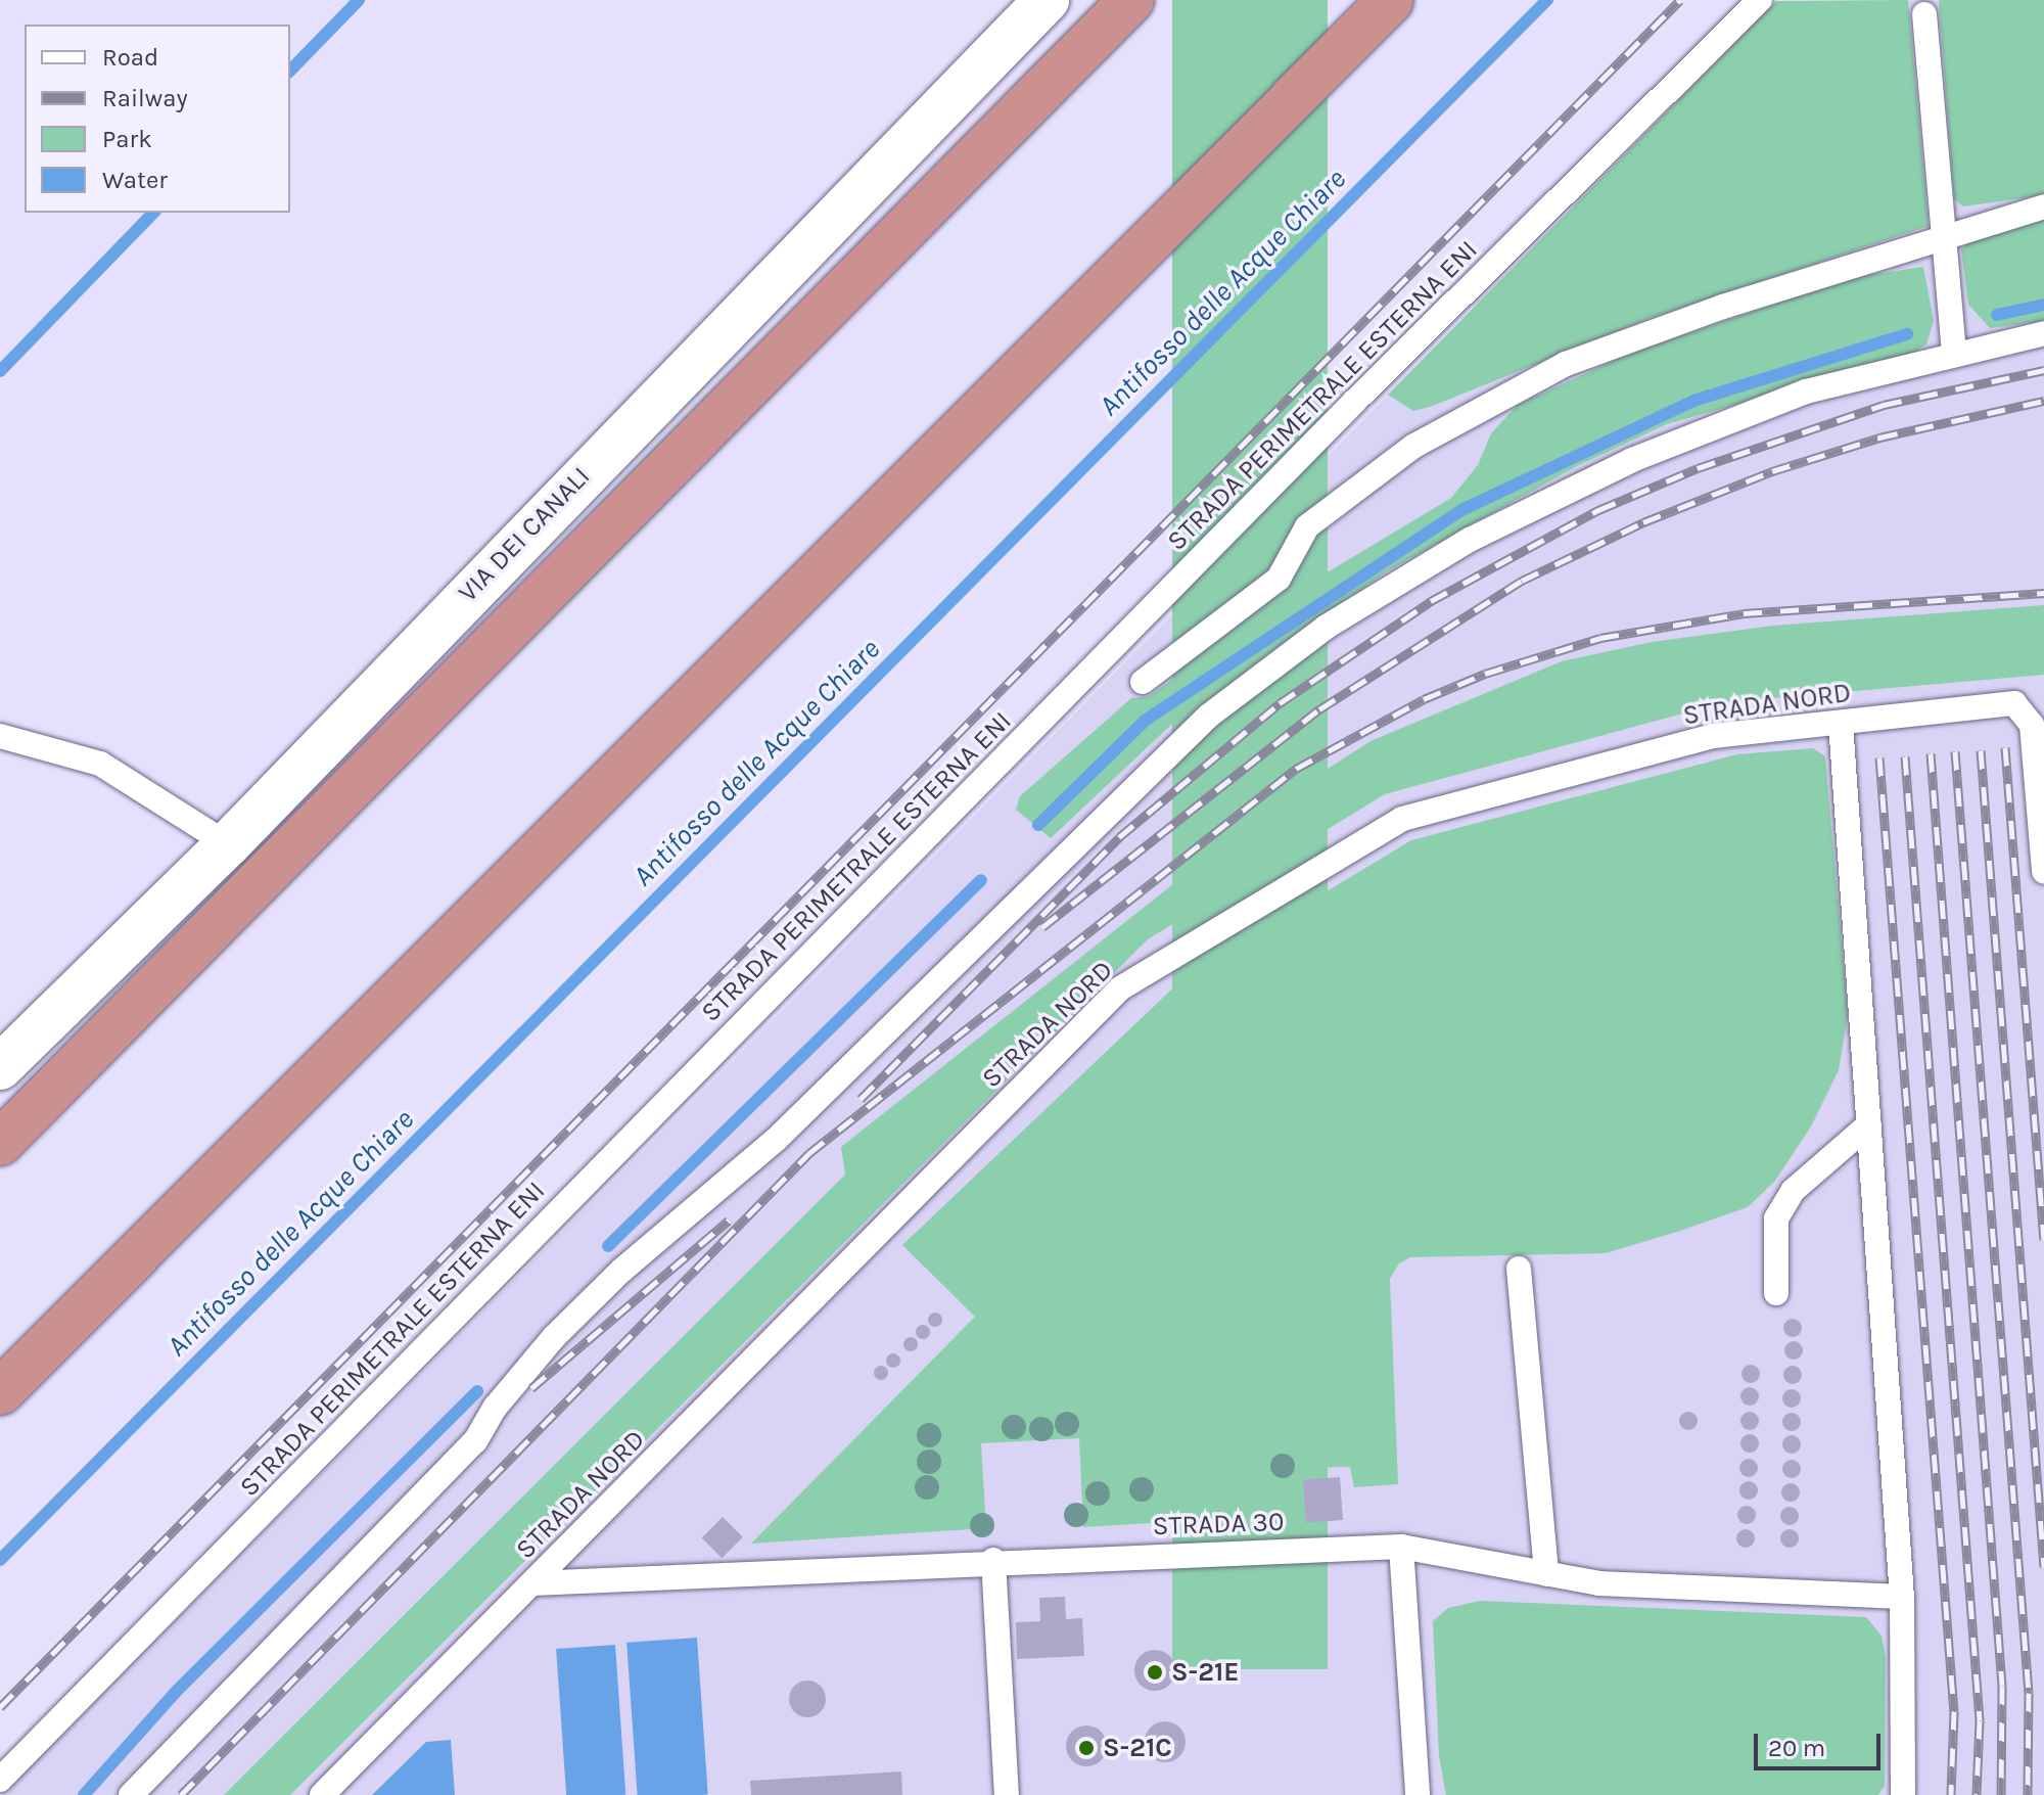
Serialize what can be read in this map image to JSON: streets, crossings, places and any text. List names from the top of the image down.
{
  "streets": {
    "street": ["VIA DEI CANALI"],
    "lane": ["STRADA PERIMETRALE ESTERNA ENI", "STRADA NORD", "STRADA 30"]
  },
  "crossings": [
    ["STRADA NORD", "STRADA 30"]
  ],
  "water": ["Antifosso delle Acque Chiare"],
  "places": ["S-21E", "S-21C"],
  "legend": [
    "Road",
    "Railway",
    "Park",
    "Water"
  ],
  "scale_bar": "20 m"
}
